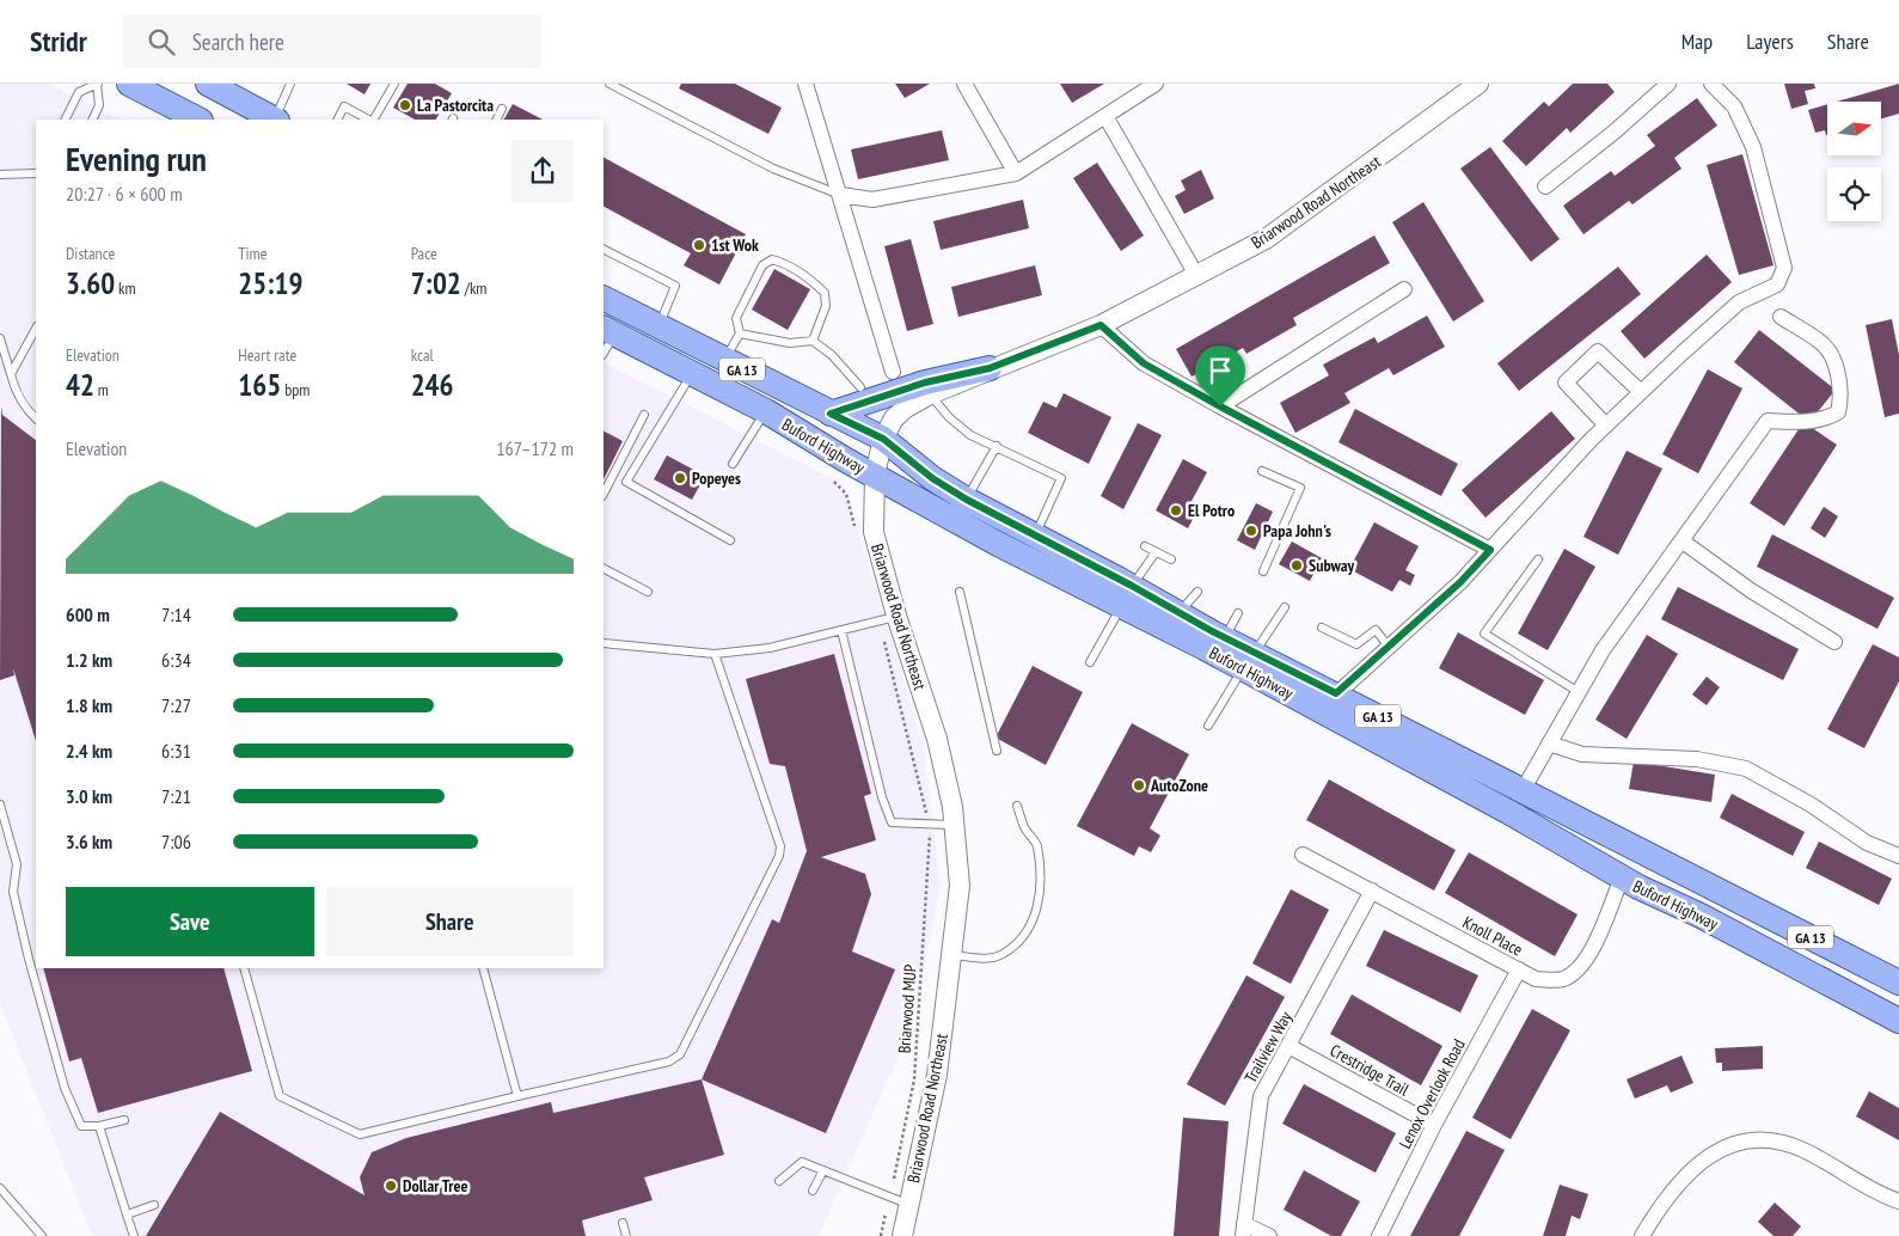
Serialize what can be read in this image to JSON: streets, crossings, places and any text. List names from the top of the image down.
{
  "streets": {
    "main road": ["GA 13", "Buford Highway"],
    "street": [
      "Briarwood Road Northeast",
      "Knoll Place",
      "Trailview Way",
      "Crestridge Trail",
      "Lenox Overlook Road"
    ],
    "path": ["Briarwood MUP"]
  },
  "crossings": [
    ["Briarwood Road Northeast", "Buford Highway"],
    ["Buford Highway", "Knoll Place"],
    ["Knoll Place", "Trailview Way"],
    ["Knoll Place", "Lenox Overlook Road"],
    ["Trailview Way", "Crestridge Trail"],
    ["Crestridge Trail", "Lenox Overlook Road"]
  ],
  "places": [
    "La Pastorcita",
    "1st Wok",
    "Popeyes",
    "El Potro",
    "Papa John's",
    "Subway",
    "AutoZone",
    "Dollar Tree"
  ],
  "north": "right",
  "page": {
    "header": "Stridr",
    "search": "Search here",
    "nav": ["Map", "Layers", "Share"],
    "heading": ["Evening run", "20:27 · 6 × 600 m"],
    "stats": [
      ["Distance", "3.60 km"],
      ["Time", "25:19"],
      ["Pace", "7:02 /km"],
      ["Elevation", "42 m"],
      ["Heart rate", "165 bpm"],
      ["kcal", "246"]
    ],
    "chart": ["Elevation", "167–172 m"],
    "list": [
      {
        "name": "600 m",
        "note": "7:14"
      },
      {
        "name": "1.2 km",
        "note": "6:34"
      },
      {
        "name": "1.8 km",
        "note": "7:27"
      },
      {
        "name": "2.4 km",
        "note": "6:31"
      },
      {
        "name": "3.0 km",
        "note": "7:21"
      },
      {
        "name": "3.6 km",
        "note": "7:06"
      }
    ],
    "buttons": ["Save", "Share"]
  }
}
